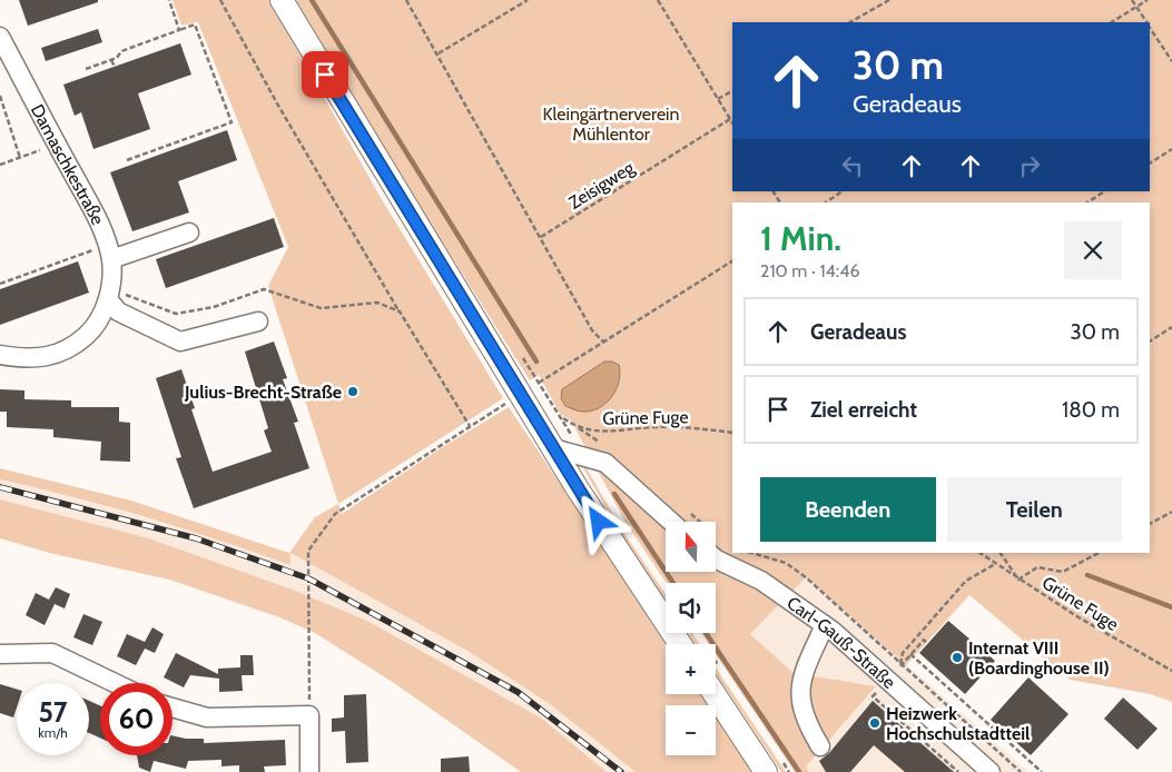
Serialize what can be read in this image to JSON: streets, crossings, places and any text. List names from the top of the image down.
{
  "streets": {
    "street": ["Damaschkestraße", "Carl-Gauß-Straße"],
    "path": ["Zeisigweg", "Grüne Fuge"]
  },
  "parks": ["Kleingärtnerverein Mühlentor"],
  "places": ["Julius-Brecht-Straße", "Internat VIII (Boardinghouse II)", "Heizwerk Hochschulstadtteil"],
  "north": "top",
  "page": {
    "turn": ["30 m", "Geradeaus"],
    "heading": ["1 Min.", "210 m · 14:46"],
    "list": [
      {
        "name": "Geradeaus",
        "value": "30 m"
      },
      {
        "name": "Ziel erreicht",
        "value": "180 m"
      }
    ],
    "buttons": ["Beenden", "Teilen"],
    "map_buttons": ["+", "−"],
    "speed": "57 km/h",
    "limit": "60"
  }
}
